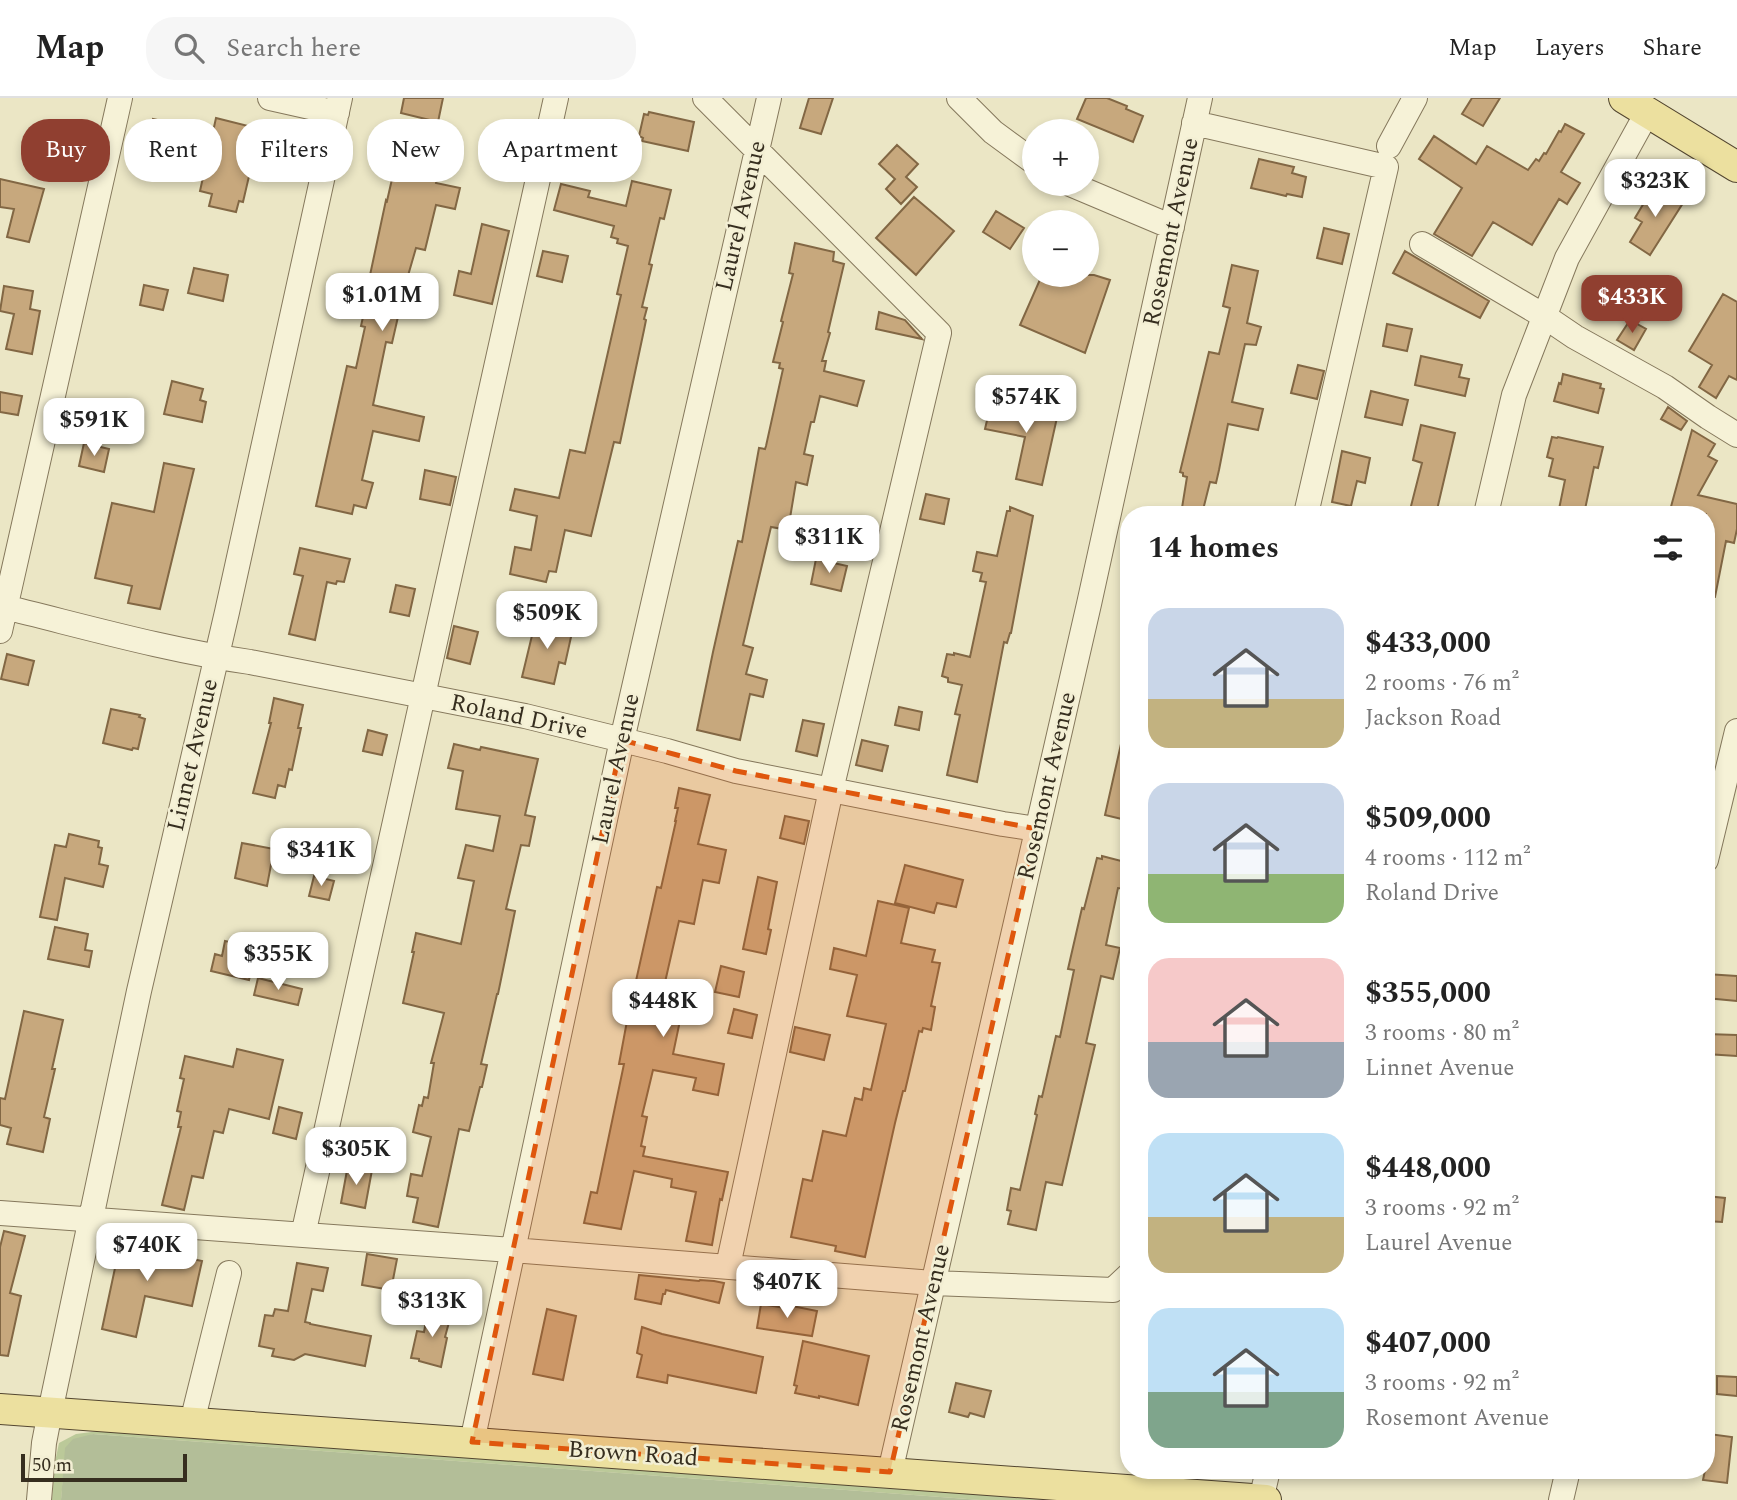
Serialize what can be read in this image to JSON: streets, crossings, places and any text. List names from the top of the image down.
{
  "streets": {
    "main road": ["Brown Road"],
    "street": [
      "Laurel Avenue",
      "Rosemont Avenue",
      "Roland Drive",
      "Linnet Avenue"
    ]
  },
  "crossings": [
    ["Laurel Avenue", "Roland Drive"],
    ["Laurel Avenue", "Brown Road"],
    ["Rosemont Avenue", "Roland Drive"],
    ["Rosemont Avenue", "Brown Road"],
    ["Roland Drive", "Linnet Avenue"],
    ["Linnet Avenue", "Brown Road"]
  ],
  "scale_bar": "50 m",
  "page": {
    "header": "Map",
    "search": "Search here",
    "nav": ["Map", "Layers", "Share"],
    "map_buttons": ["+", "−"],
    "chip": [
      "Buy",
      "Rent",
      "Filters",
      "New",
      "Apartment"
    ],
    "price": [
      "$323K",
      "$1.01M",
      "$433K",
      "$574K",
      "$591K",
      "$311K",
      "$509K",
      "$341K",
      "$355K",
      "$448K",
      "$305K",
      "$740K",
      "$407K",
      "$313K"
    ],
    "heading": "14 homes",
    "list": [
      {
        "name": "$433,000",
        "note": "2 rooms · 76 m² · Jackson Road"
      },
      {
        "name": "$509,000",
        "note": "4 rooms · 112 m² · Roland Drive"
      },
      {
        "name": "$355,000",
        "note": "3 rooms · 80 m² · Linnet Avenue"
      },
      {
        "name": "$448,000",
        "note": "3 rooms · 92 m² · Laurel Avenue"
      },
      {
        "name": "$407,000",
        "note": "3 rooms · 92 m² · Rosemont Avenue"
      }
    ],
    "scale": "50 m"
  }
}
